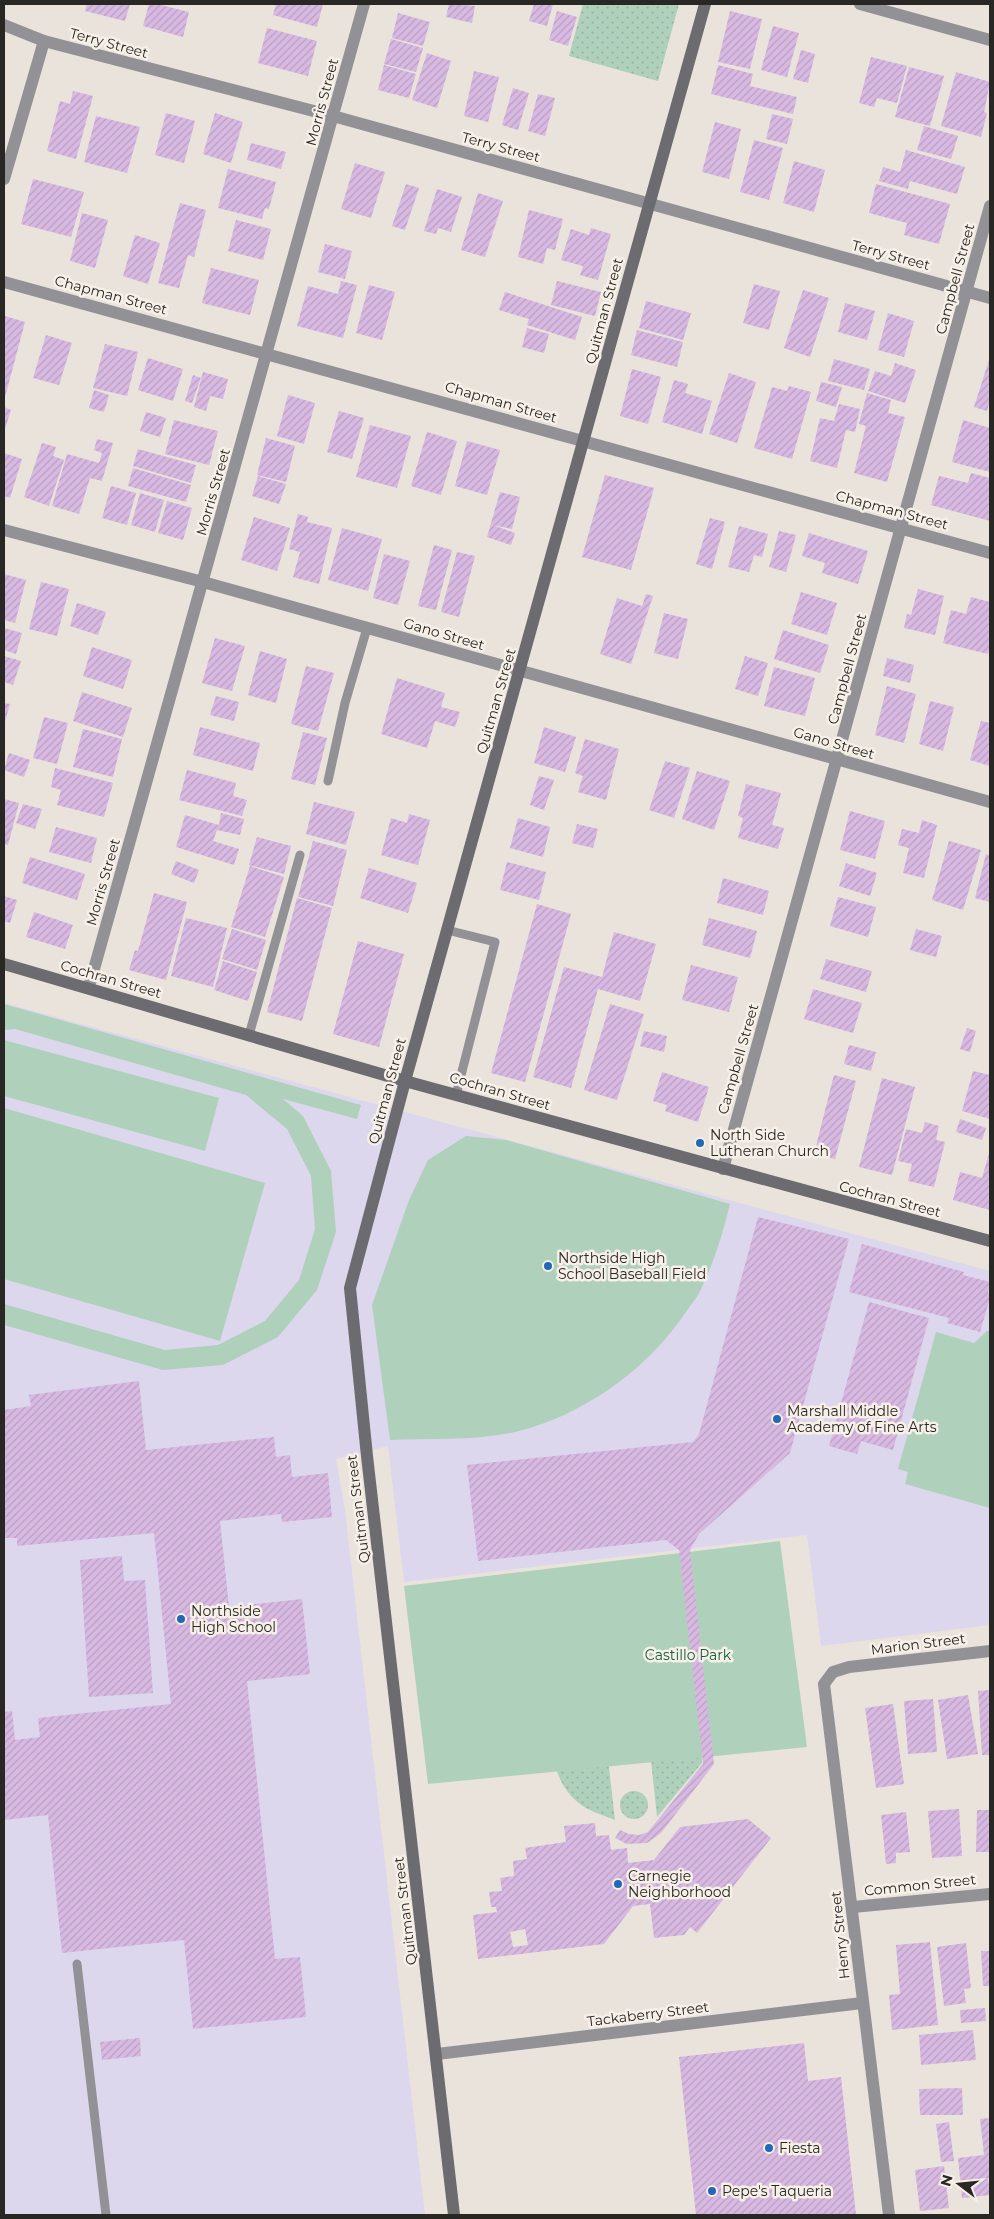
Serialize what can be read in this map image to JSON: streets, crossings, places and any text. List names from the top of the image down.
{
  "streets": {
    "main road": ["Quitman Street", "Cochran Street"],
    "street": [
      "Terry Street",
      "Morris Street",
      "Campbell Street",
      "Chapman Street",
      "Gano Street",
      "Marion Street",
      "Common Street",
      "Henry Street",
      "Tackaberry Street"
    ]
  },
  "crossings": [
    ["Terry Street", "Morris Street"],
    ["Terry Street", "Campbell Street"],
    ["Terry Street", "Quitman Street"],
    ["Morris Street", "Chapman Street"],
    ["Morris Street", "Gano Street"],
    ["Morris Street", "Cochran Street"],
    ["Campbell Street", "Chapman Street"],
    ["Campbell Street", "Gano Street"],
    ["Campbell Street", "Cochran Street"],
    ["Chapman Street", "Quitman Street"],
    ["Quitman Street", "Gano Street"],
    ["Quitman Street", "Cochran Street"],
    ["Quitman Street", "Tackaberry Street"],
    ["Marion Street", "Henry Street"],
    ["Common Street", "Henry Street"],
    ["Henry Street", "Tackaberry Street"]
  ],
  "parks": ["Castillo Park"],
  "places": [
    "North Side Lutheran Church",
    "Northside High School Baseball Field",
    "Marshall Middle Academy of Fine Arts",
    "Northside High School",
    "Carnegie Neighborhood",
    "Fiesta",
    "Pepe's Taqueria"
  ],
  "north": "left"
}
